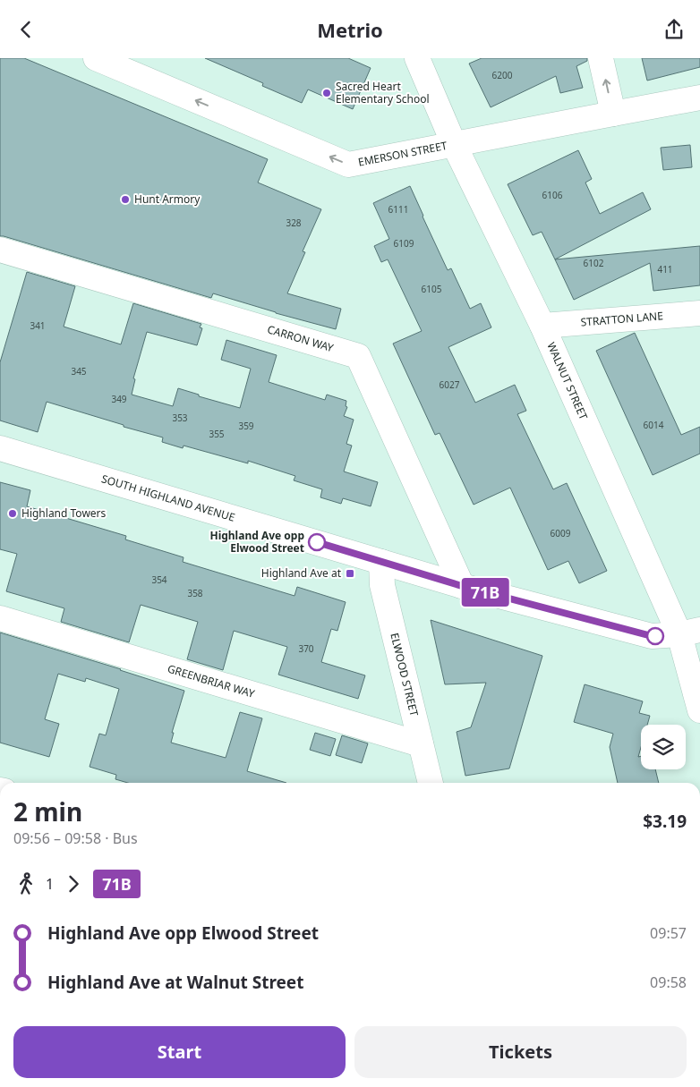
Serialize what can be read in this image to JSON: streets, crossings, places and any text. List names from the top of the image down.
{
  "streets": {
    "street": [
      "EMERSON STREET",
      "STRATTON LANE",
      "CARRON WAY",
      "WALNUT STREET",
      "SOUTH HIGHLAND AVENUE",
      "ELWOOD STREET",
      "GREENBRIAR WAY"
    ]
  },
  "crossings": [
    ["EMERSON STREET", "WALNUT STREET"],
    ["STRATTON LANE", "WALNUT STREET"],
    ["CARRON WAY", "SOUTH HIGHLAND AVENUE"],
    ["WALNUT STREET", "SOUTH HIGHLAND AVENUE"],
    ["SOUTH HIGHLAND AVENUE", "ELWOOD STREET"],
    ["ELWOOD STREET", "GREENBRIAR WAY"]
  ],
  "one_way": ["EMERSON STREET"],
  "places": {
    "other": [
      "Sacred Heart Elementary School",
      "Hunt Armory",
      "Highland Towers",
      "Highland Ave opp Elwood Street"
    ],
    "transit": ["Highland Ave at"]
  },
  "lines": ["bus line 71B"],
  "house_numbers": [
    "6200",
    "6106",
    "6111",
    "328",
    "6109",
    "6102",
    "411",
    "6105",
    "341",
    "345",
    "6027",
    "349",
    "353",
    "6014",
    "359",
    "355",
    "6009",
    "354",
    "358",
    "370"
  ],
  "page": {
    "header": "Metrio",
    "on_map": "71B",
    "heading": ["2 min", "09:56 – 09:58 · Bus", "$3.19"],
    "legs": ["1", "71B"],
    "list": [
      {
        "name": "Highland Ave opp Elwood Street",
        "value": "09:57"
      },
      {
        "name": "Highland Ave at Walnut Street",
        "value": "09:58"
      }
    ],
    "buttons": ["Start", "Tickets"]
  }
}
